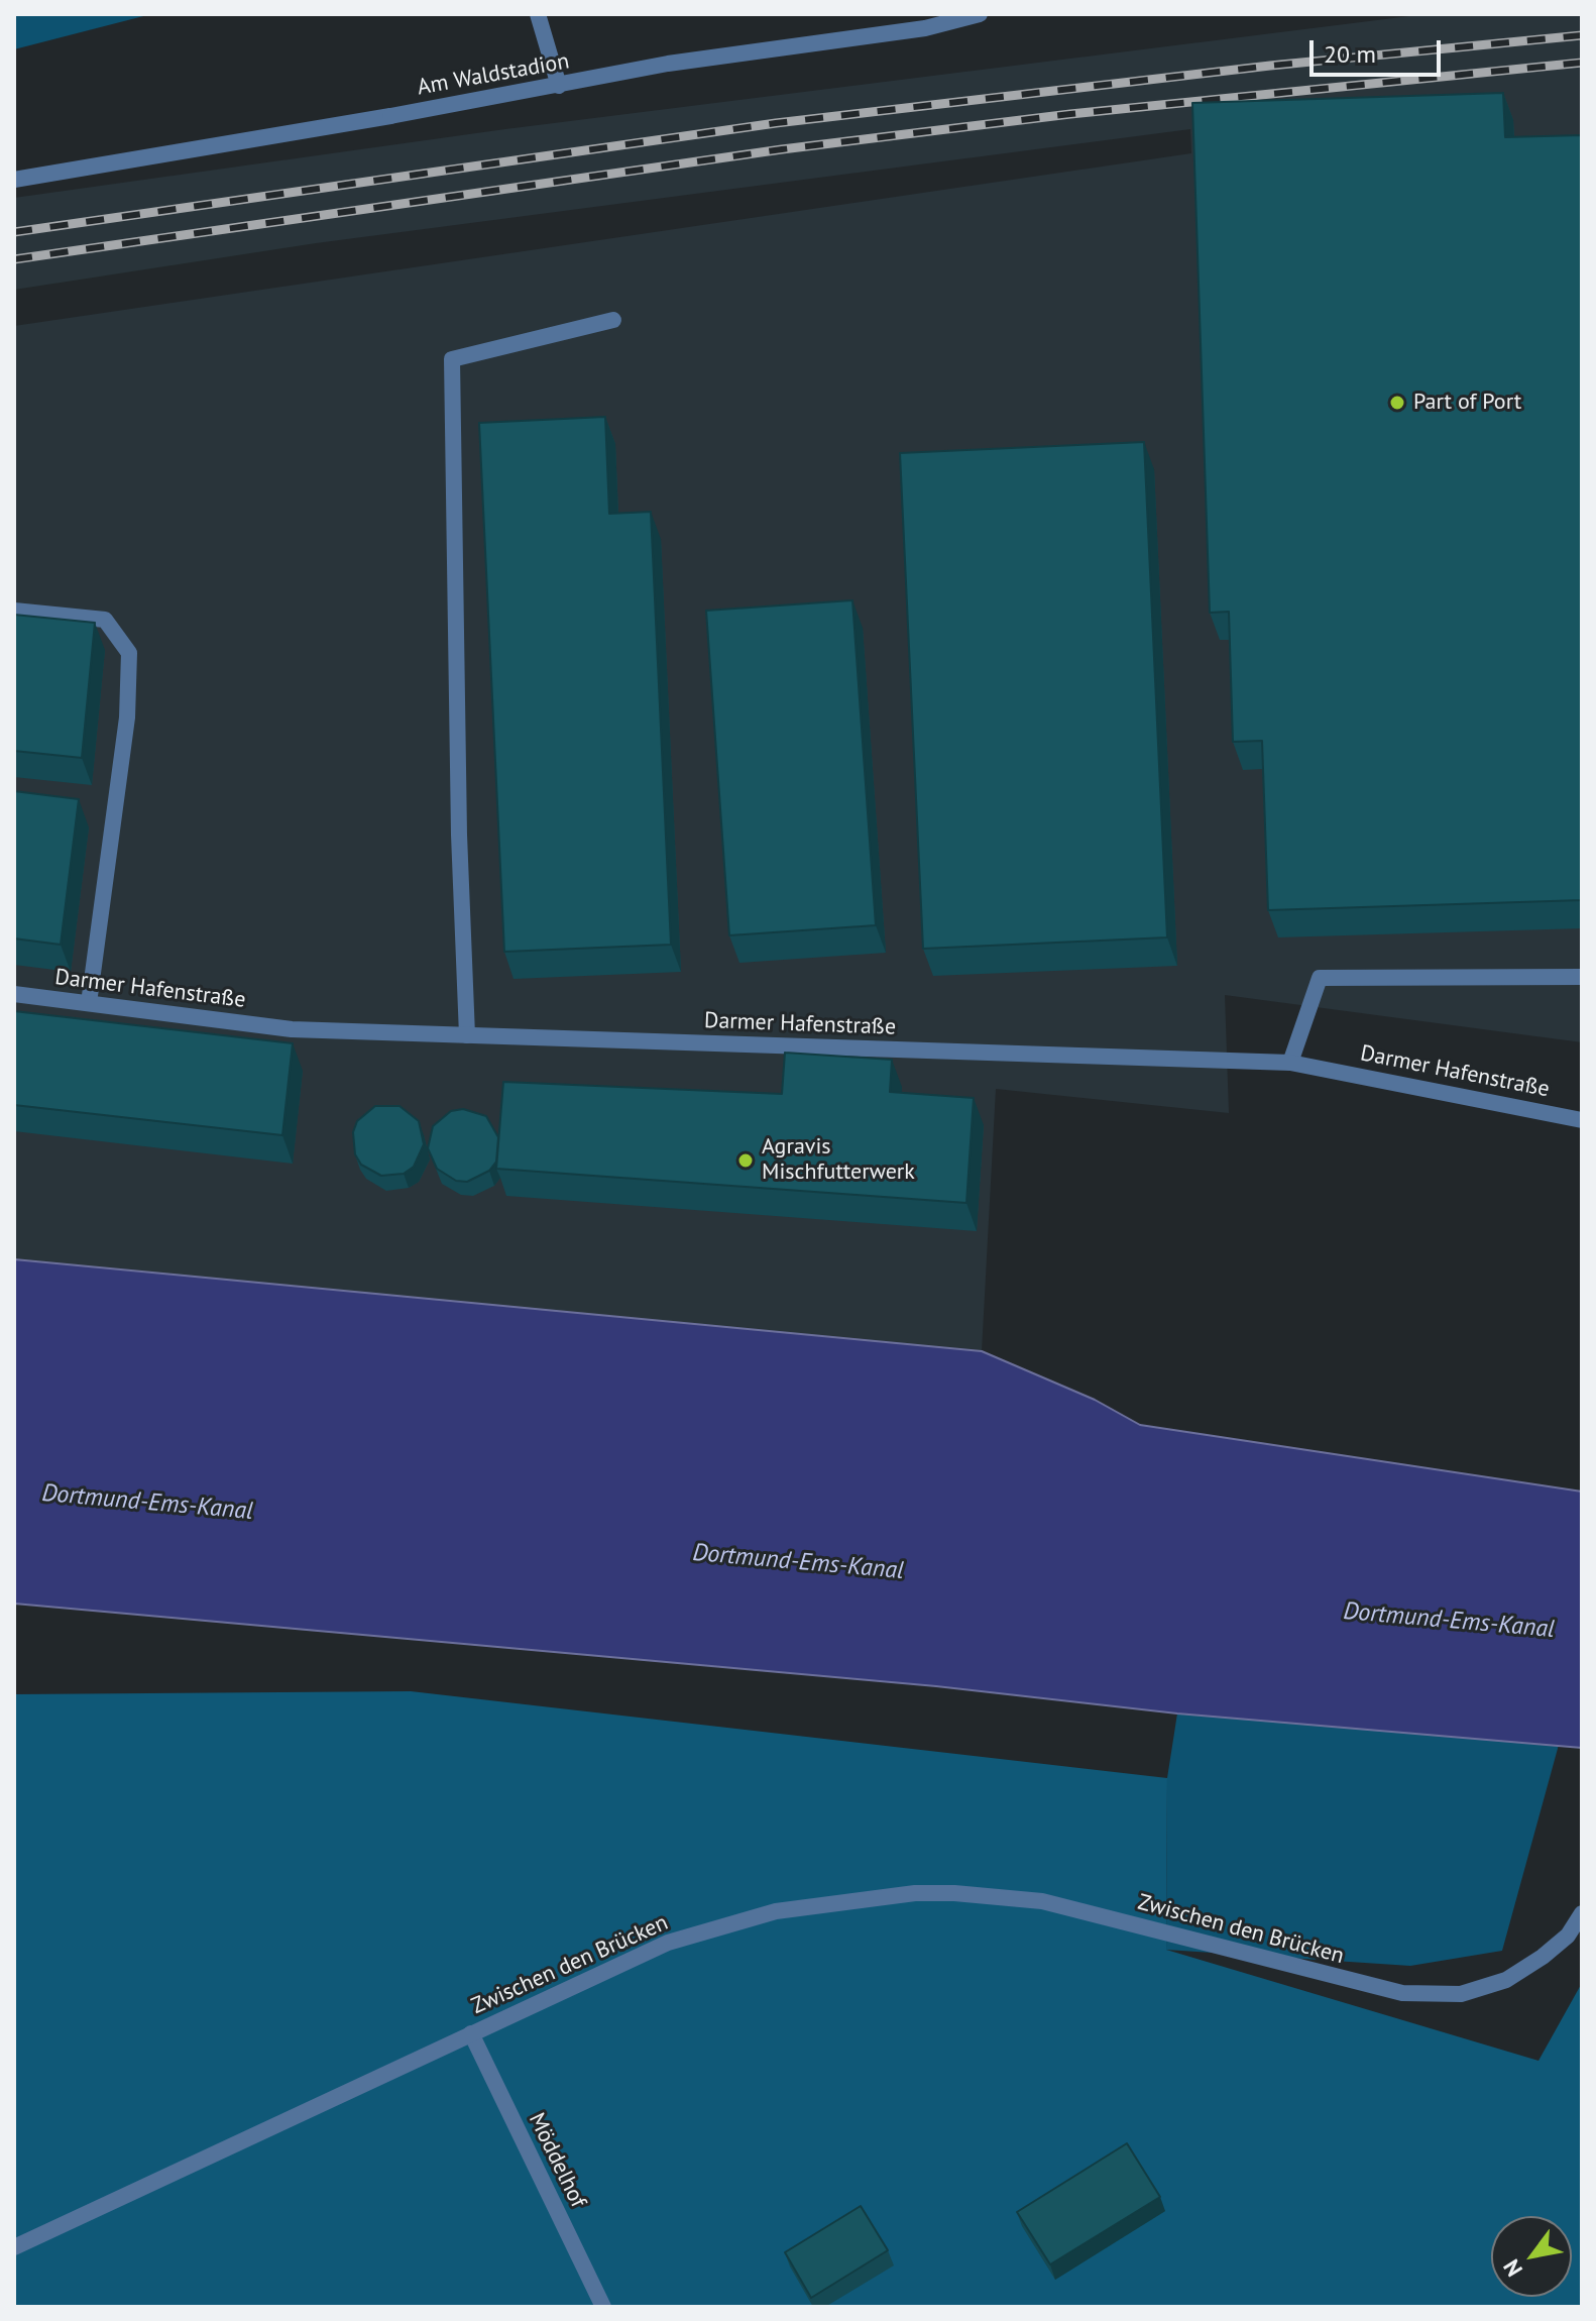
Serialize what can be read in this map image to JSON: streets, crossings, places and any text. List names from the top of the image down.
{
  "streets": {
    "street": [
      "Am Waldstadion",
      "Darmer Hafenstraße",
      "Zwischen den Brücken",
      "Möddelhof"
    ]
  },
  "crossings": [
    ["Zwischen den Brücken", "Möddelhof"]
  ],
  "water": ["Dortmund-Ems-Kanal"],
  "places": ["Part of Port", "Agravis Mischfutterwerk"],
  "scale_bar": "20 m",
  "north": "bottom left"
}
